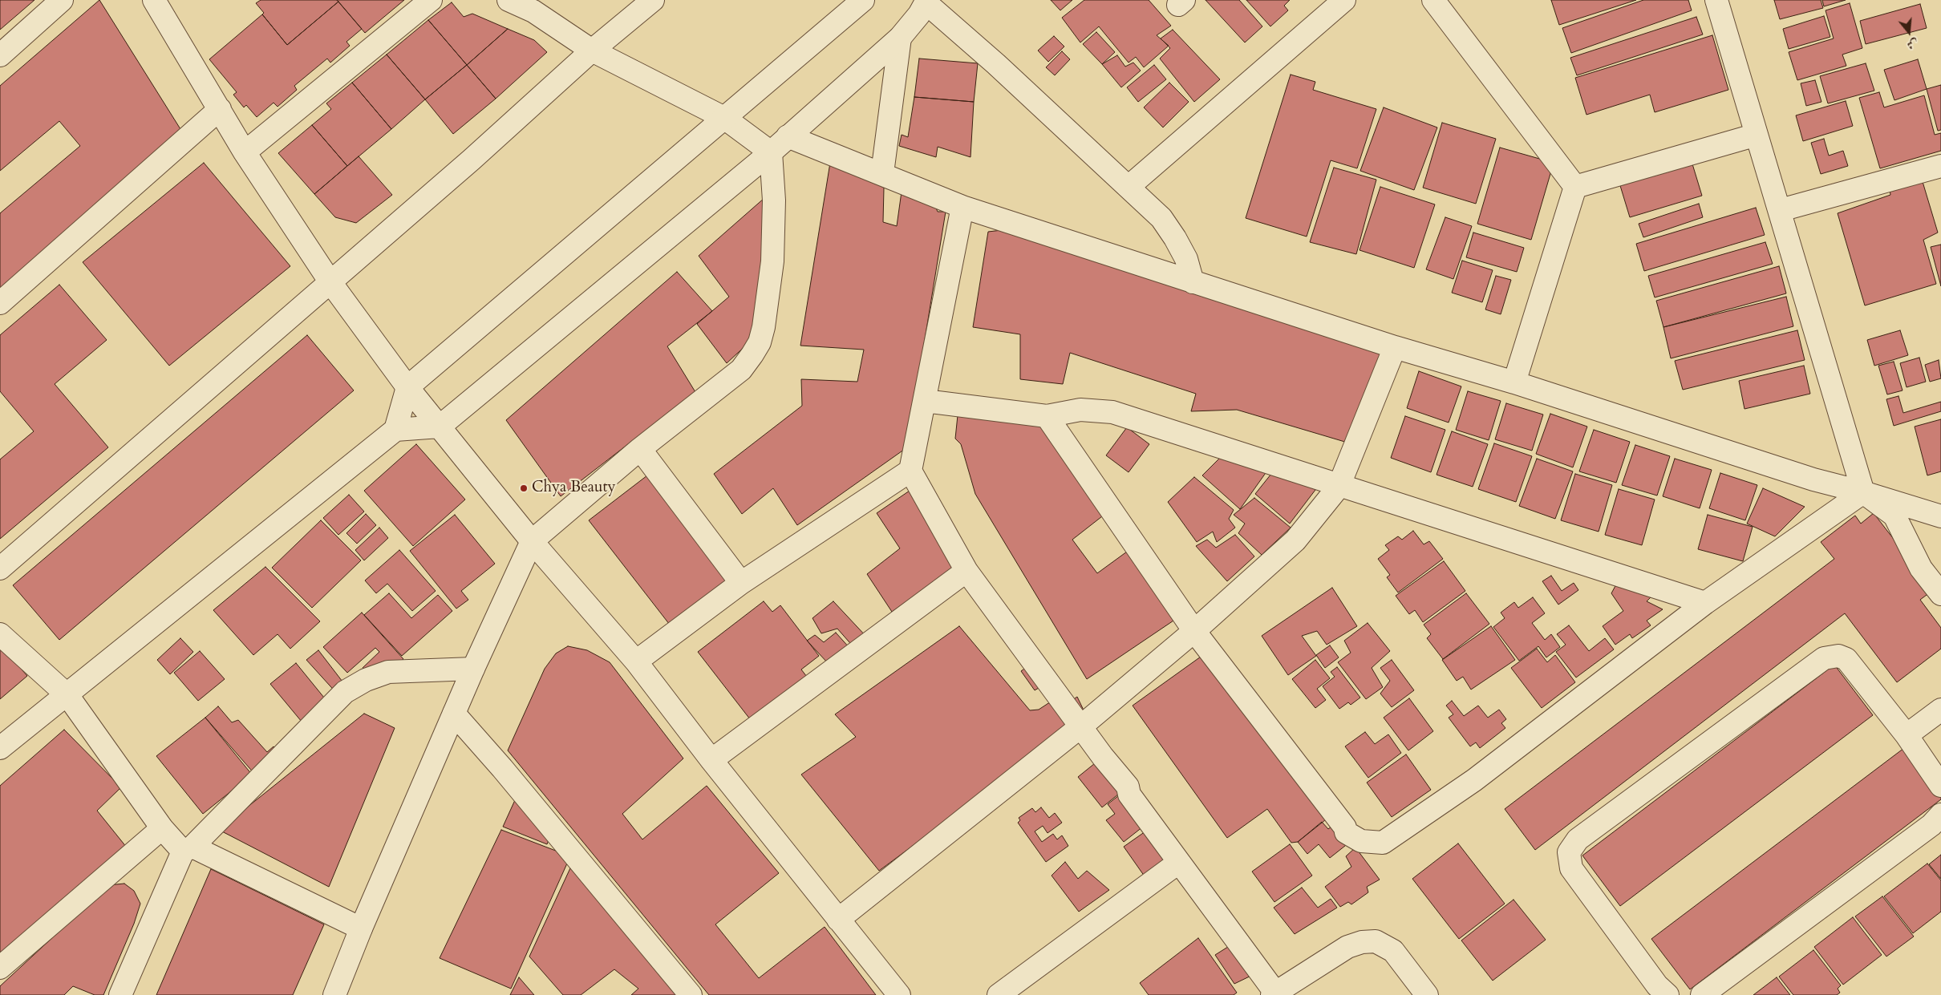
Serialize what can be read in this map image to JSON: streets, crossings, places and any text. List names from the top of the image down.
{
  "places": ["Chya Beauty"],
  "north": "bottom"
}
